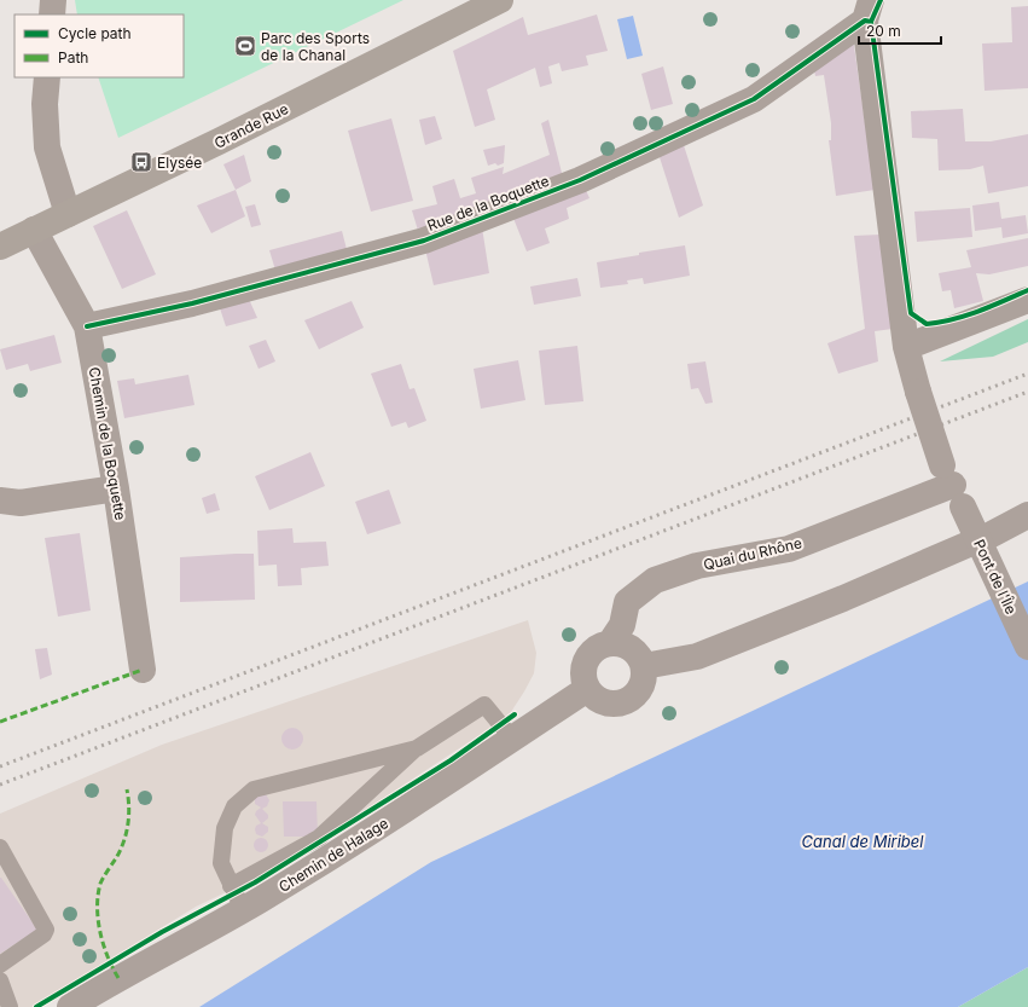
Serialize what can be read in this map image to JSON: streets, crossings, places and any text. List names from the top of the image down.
{
  "streets": {
    "main road": ["Grande Rue"],
    "street": [
      "Rue de la Boquette",
      "Chemin de la Boquette",
      "Quai du Rhône",
      "Pont de l'Île",
      "Chemin de Halage"
    ]
  },
  "crossings": [
    ["Grande Rue", "Chemin de la Boquette"],
    ["Rue de la Boquette", "Chemin de la Boquette"],
    ["Rue de la Boquette", "Pont de l'Île"],
    ["Quai du Rhône", "Pont de l'Île"],
    ["Quai du Rhône", "Chemin de Halage"]
  ],
  "water": ["Canal de Miribel"],
  "places": {
    "sports": ["Parc des Sports de la Chanal"],
    "bus stop": ["Elysée"]
  },
  "legend": ["Cycle path", "Path"],
  "scale_bar": "20 m"
}
